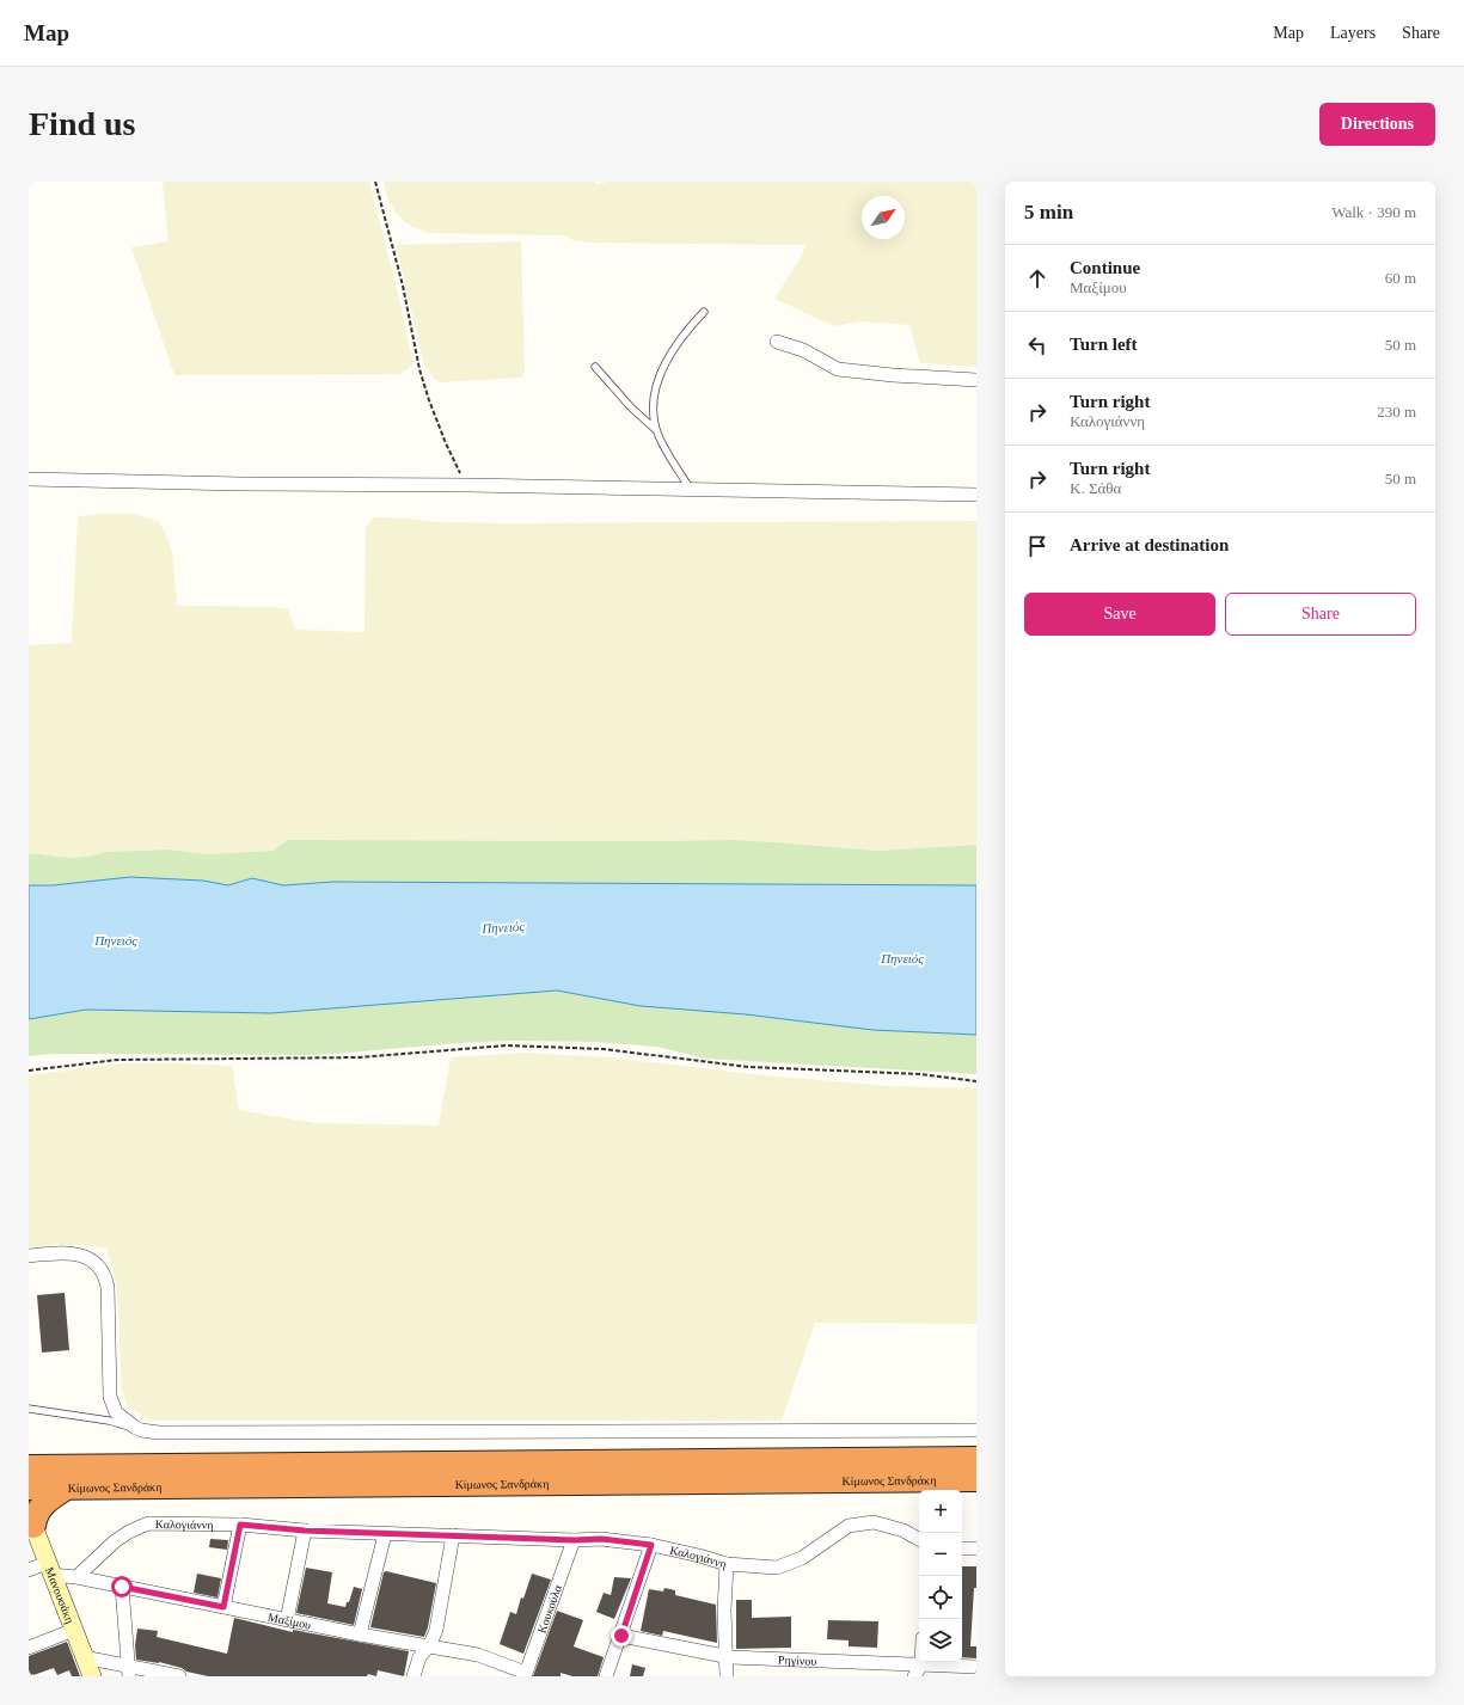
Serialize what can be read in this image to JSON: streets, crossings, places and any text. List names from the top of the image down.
{
  "streets": {
    "highway": ["Κίμωνος Σανδράκη"],
    "street": [
      "Καλογιάννη",
      "Μανουσάκη",
      "Κουκούλα",
      "Μαξίμου",
      "Ρηγίνου"
    ]
  },
  "crossings": [
    ["Καλογιάννη", "Κουκούλα"],
    ["Καλογιάννη", "Μαξίμου"],
    ["Μανουσάκη", "Μαξίμου"],
    ["Κουκούλα", "Μαξίμου"]
  ],
  "water": ["Πηνειός"],
  "north": "top right",
  "page": {
    "header": "Map",
    "nav": ["Map", "Layers", "Share"],
    "buttons": [
      "Directions",
      ["Save", "Share"]
    ],
    "title": "Find us",
    "heading": ["5 min", "Walk · 390 m"],
    "list": [
      ["Continue", "Μαξίμου", "60 m"],
      ["Turn left", "50 m"],
      ["Turn right", "Καλογιάννη", "230 m"],
      ["Turn right", "Κ. Σάθα", "50 m"],
      "Arrive at destination"
    ],
    "map_buttons": ["+", "−"]
  }
}
